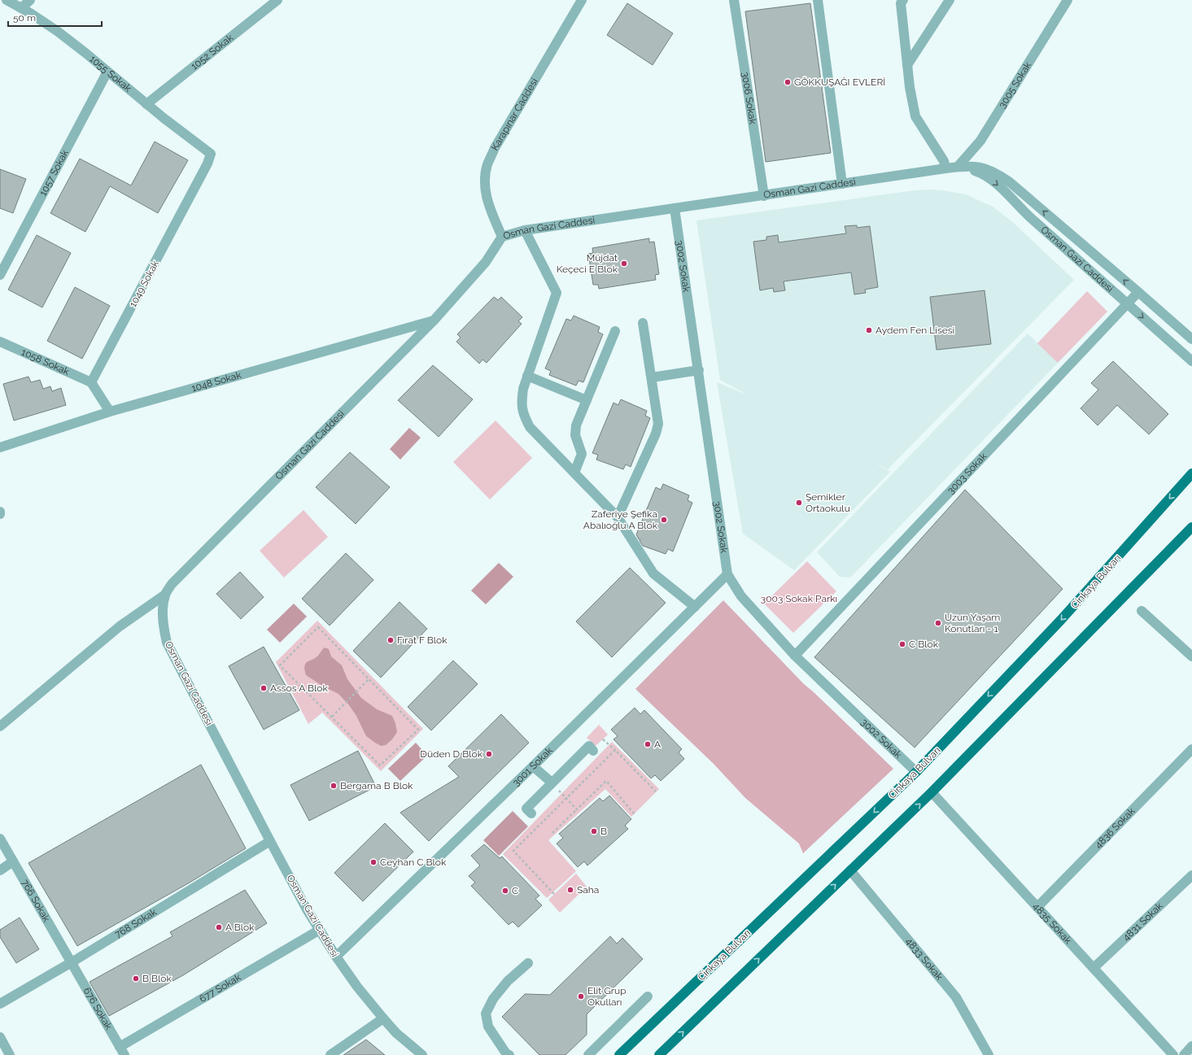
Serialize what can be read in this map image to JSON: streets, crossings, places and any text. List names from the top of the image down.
{
  "streets": {
    "main road": ["Cinkaya Bulvarı"],
    "street": [
      "1052 Sokak",
      "1055 Sokak",
      "3005 Sokak",
      "3006 Sokak",
      "Karapınar Caddesi",
      "1057 Sokak",
      "Osman Gazi Caddesi",
      "3002 Sokak",
      "1049 Sokak",
      "1058 Sokak",
      "1048 Sokak",
      "3003 Sokak",
      "3001 Sokak",
      "4836 Sokak",
      "766 Sokak",
      "4831 Sokak",
      "768 Sokak",
      "4835 Sokak",
      "4833 Sokak",
      "677 Sokak",
      "676 Sokak"
    ]
  },
  "crossings": [
    ["1052 Sokak", "1055 Sokak"],
    ["1055 Sokak", "1057 Sokak"],
    ["1055 Sokak", "1049 Sokak"],
    ["3005 Sokak", "Osman Gazi Caddesi"],
    ["3006 Sokak", "Osman Gazi Caddesi"],
    ["Karapınar Caddesi", "Osman Gazi Caddesi"],
    ["Osman Gazi Caddesi", "3002 Sokak"],
    ["Osman Gazi Caddesi", "1048 Sokak"],
    ["Osman Gazi Caddesi", "3003 Sokak"],
    ["Osman Gazi Caddesi", "3001 Sokak"],
    ["Osman Gazi Caddesi", "768 Sokak"],
    ["Osman Gazi Caddesi", "677 Sokak"],
    ["3002 Sokak", "3003 Sokak"],
    ["3002 Sokak", "Cinkaya Bulvarı"],
    ["3002 Sokak", "3001 Sokak"],
    ["1049 Sokak", "1058 Sokak"],
    ["4836 Sokak", "4835 Sokak"],
    ["766 Sokak", "768 Sokak"],
    ["766 Sokak", "676 Sokak"],
    ["4831 Sokak", "4835 Sokak"],
    ["768 Sokak", "676 Sokak"],
    ["677 Sokak", "676 Sokak"]
  ],
  "parks": ["3003 Sokak Parkı"],
  "places": [
    "GÖKKUŞAĞI EVLERİ",
    "Müjdat Keçeci E Blok",
    "Aydem Fen Lisesi",
    "Şemikler Ortaokulu",
    "Zaferiye Şefika Abalıoğlu A Blok",
    "Uzun Yaşam Konutları - 1",
    "Fırat F Blok",
    "C Blok",
    "Assos A Blok",
    "A",
    "Düden D Blok",
    "Bergama B Blok",
    "B",
    "Ceyhan C Blok",
    "Saha",
    "C",
    "A Blok",
    "B Blok",
    "Elit Grup Okulları"
  ],
  "scale_bar": "50 m"
}
